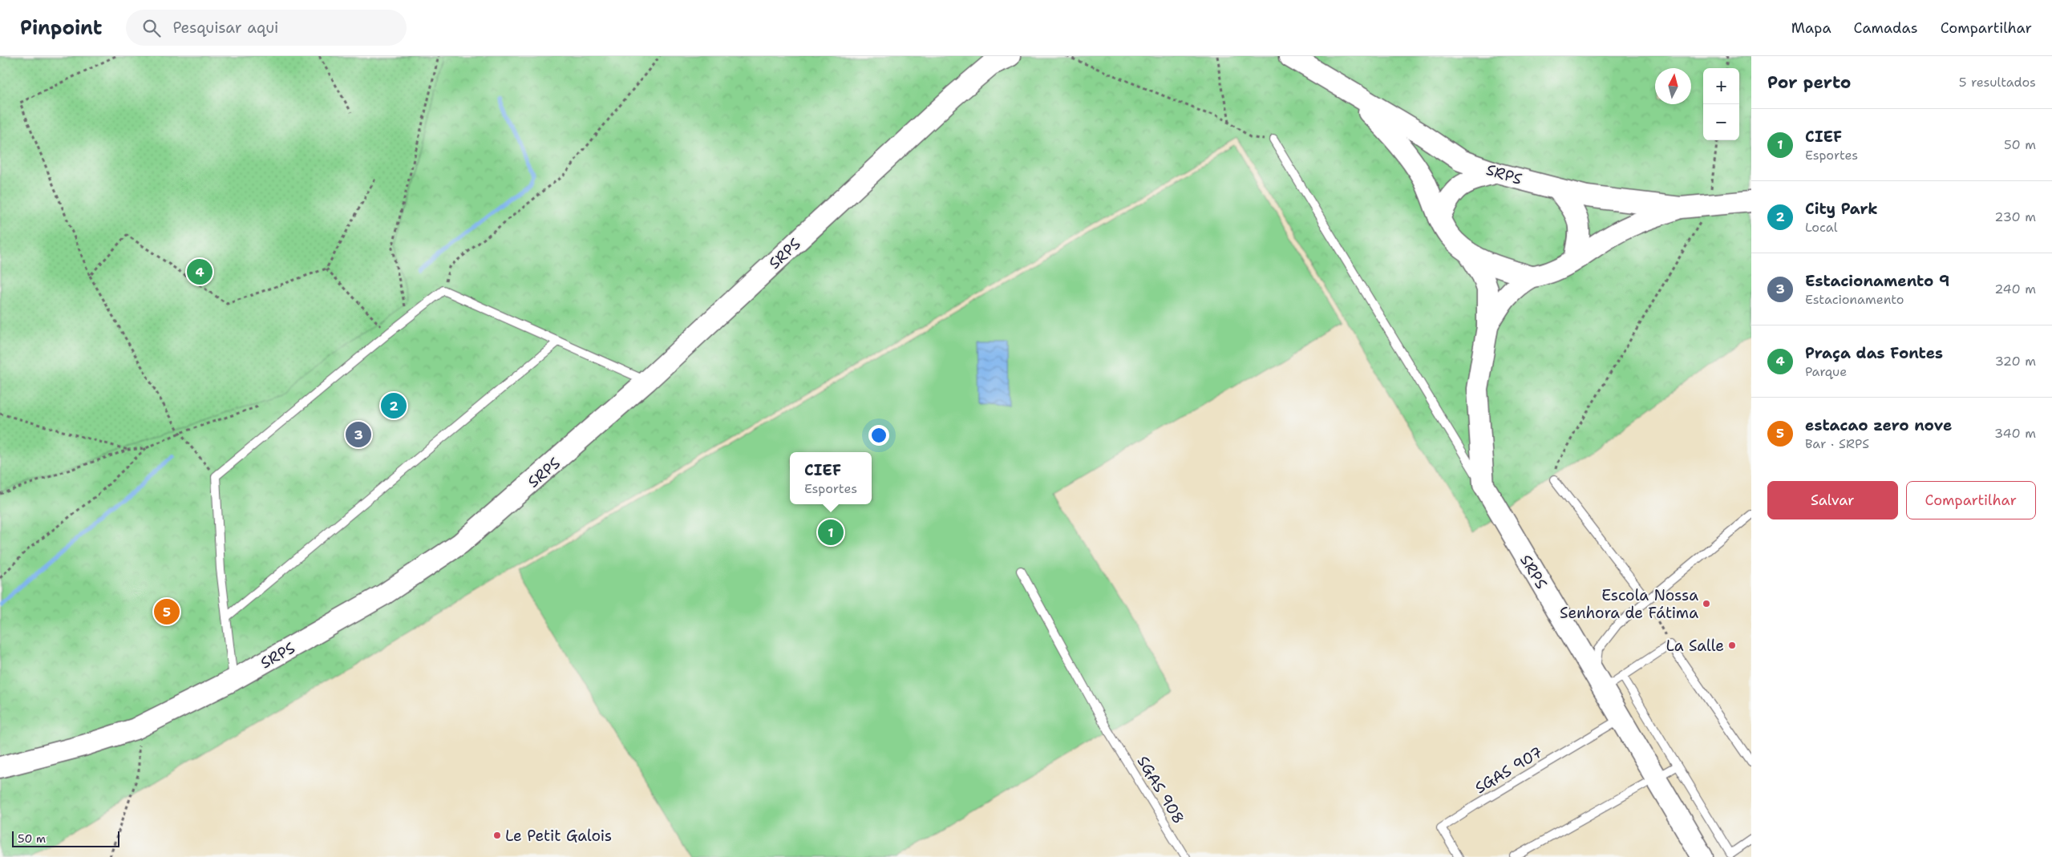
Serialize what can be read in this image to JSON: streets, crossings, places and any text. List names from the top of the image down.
{
  "streets": {
    "main road": ["SRPS"],
    "lane": ["SGAS 907", "SGAS 908"]
  },
  "crossings": [
    ["SRPS", "SGAS 907"]
  ],
  "places": ["Escola Nossa Senhora de Fátima", "La Salle", "Le Petit Galois"],
  "scale_bar": "50 m",
  "north": "top",
  "page": {
    "header": "Pinpoint",
    "search": "Pesquisar aqui",
    "nav": ["Mapa", "Camadas", "Compartilhar"],
    "heading": ["Por perto", "5 resultados"],
    "map_buttons": ["+", "−"],
    "list": [
      {
        "mark": "1",
        "name": "CIEF",
        "note": "Esportes",
        "value": "50 m"
      },
      {
        "mark": "2",
        "name": "City Park",
        "note": "Local",
        "value": "230 m"
      },
      {
        "mark": "3",
        "name": "Estacionamento 9",
        "note": "Estacionamento",
        "value": "240 m"
      },
      {
        "mark": "4",
        "name": "Praça das Fontes",
        "note": "Parque",
        "value": "320 m"
      },
      {
        "mark": "5",
        "name": "estacao zero nove",
        "note": "Bar · SRPS",
        "value": "340 m"
      }
    ],
    "pins": [
      "4",
      "2",
      "3",
      "1",
      "5"
    ],
    "popup": ["CIEF", "Esportes"],
    "buttons": ["Salvar", "Compartilhar"],
    "scale": "50 m"
  }
}
